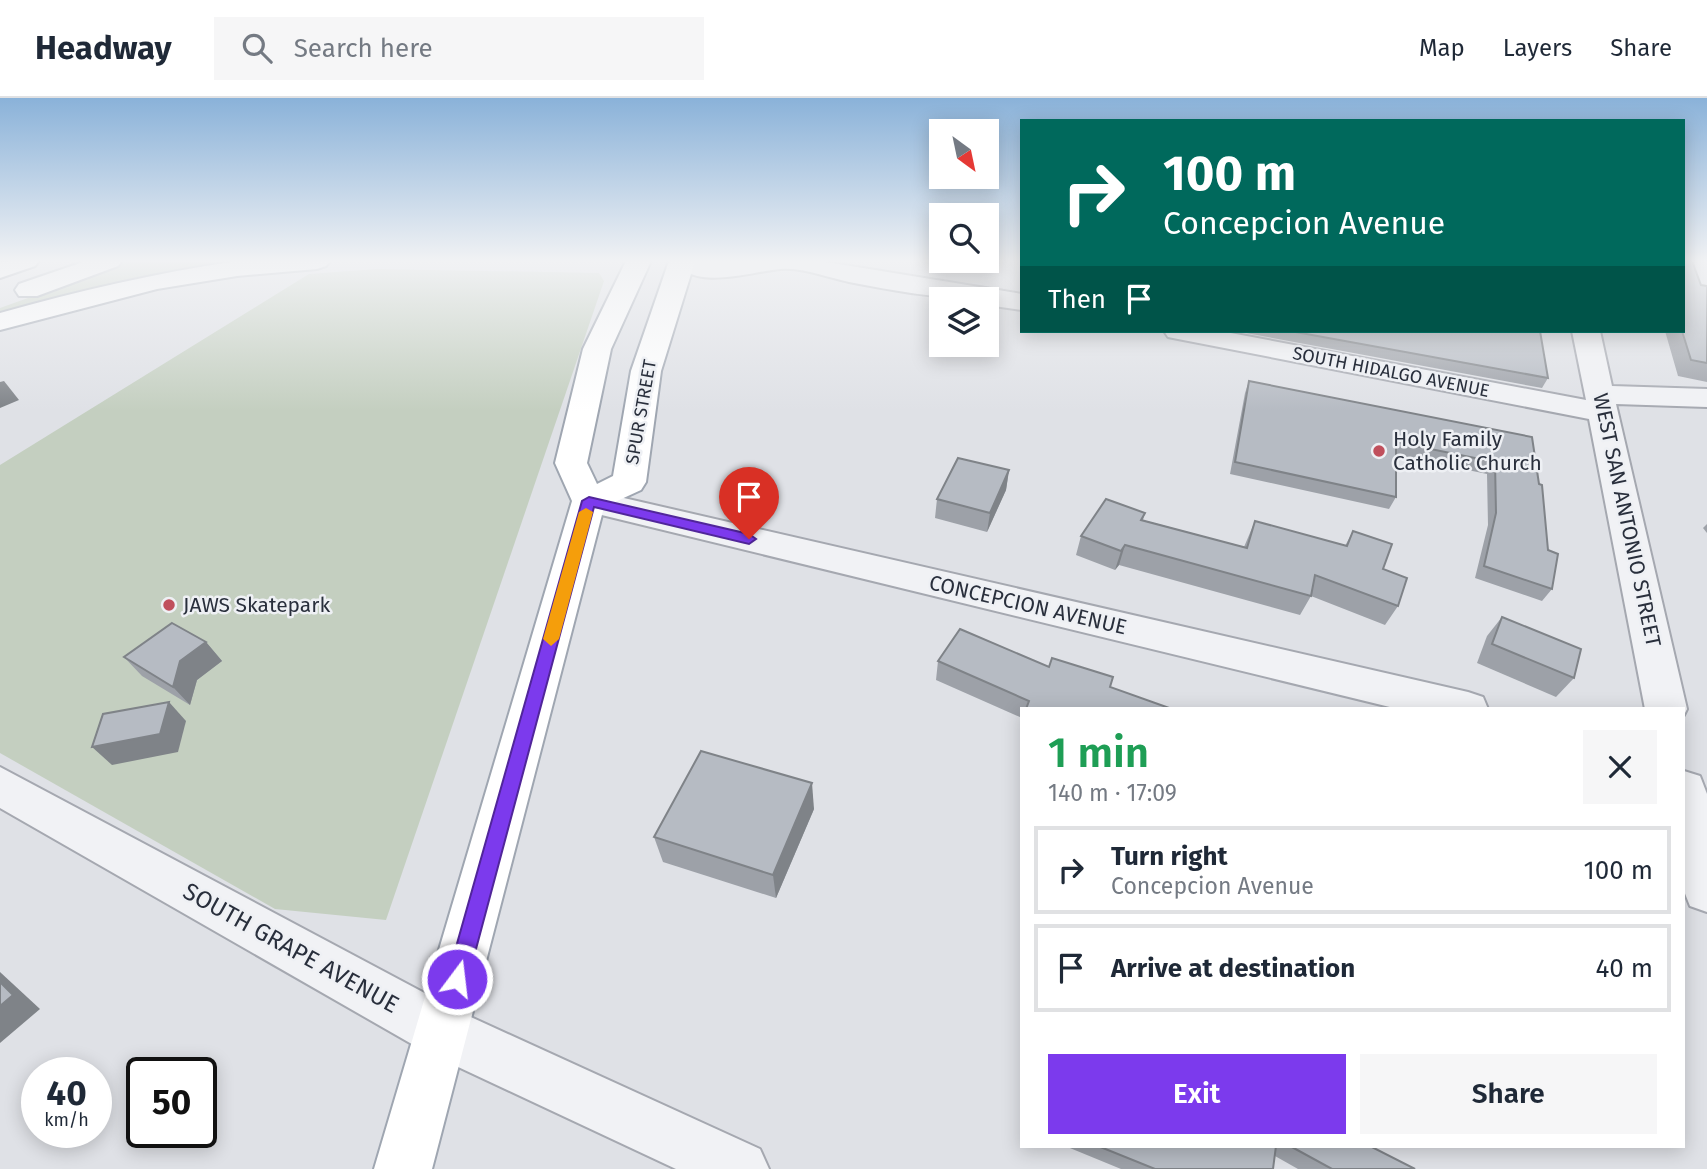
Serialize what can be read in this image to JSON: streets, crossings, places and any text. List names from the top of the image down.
{
  "streets": {
    "main road": ["SPUR STREET"],
    "street": [
      "SOUTH HIDALGO AVENUE",
      "WEST SAN ANTONIO STREET",
      "CONCEPCION AVENUE",
      "SOUTH GRAPE AVENUE"
    ]
  },
  "crossings": [
    ["SOUTH HIDALGO AVENUE", "WEST SAN ANTONIO STREET"],
    ["SPUR STREET", "CONCEPCION AVENUE"]
  ],
  "places": ["Holy Family Catholic Church", "JAWS Skatepark"],
  "north": "bottom right",
  "page": {
    "header": "Headway",
    "search": "Search here",
    "nav": ["Map", "Layers", "Share"],
    "turn": ["100 m", "Concepcion Avenue"],
    "then": "Then",
    "heading": ["1 min", "140 m · 17:09"],
    "list": [
      {
        "name": "Turn right",
        "note": "Concepcion Avenue",
        "value": "100 m"
      },
      {
        "name": "Arrive at destination",
        "value": "40 m"
      }
    ],
    "buttons": ["Exit", "Share"],
    "speed": "40 km/h",
    "limit": "50"
  }
}
